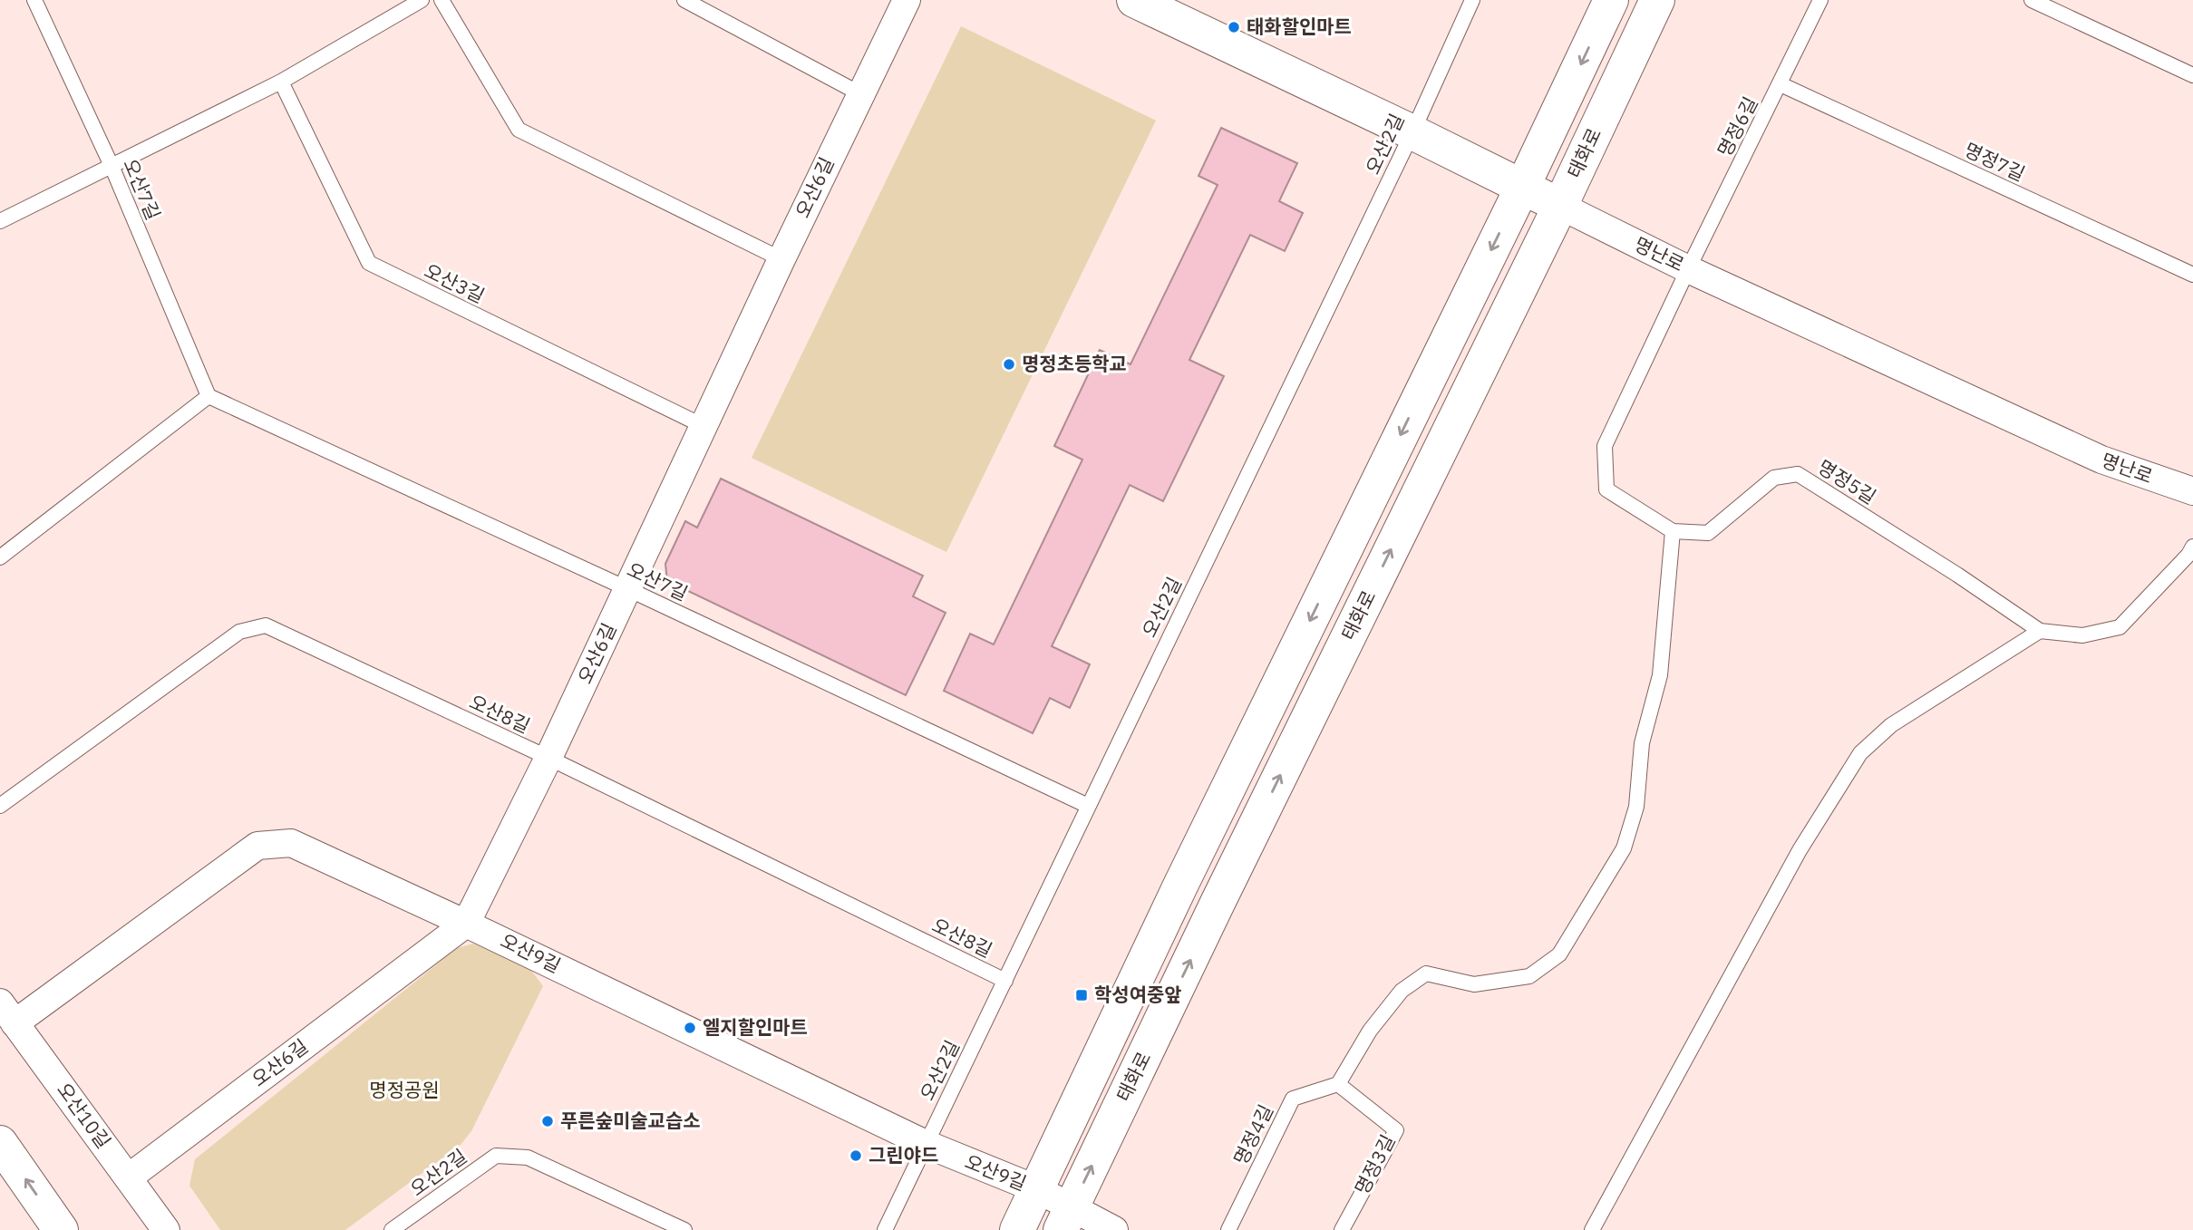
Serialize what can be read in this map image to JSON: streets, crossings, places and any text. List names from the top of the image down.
{
  "streets": {
    "main road": ["태화로", "명난로"],
    "street": ["오산6길", "오산9길", "오산10길"],
    "lane": [
      "명정6길",
      "오산2길",
      "명정7길",
      "오산7길",
      "오산3길",
      "명정5길",
      "오산8길",
      "명정4길",
      "명정3길"
    ]
  },
  "crossings": [
    ["명정6길", "명정7길"],
    ["명정6길", "명난로"],
    ["명정6길", "명정5길"],
    ["오산2길", "오산7길"],
    ["오산2길", "명난로"],
    ["오산2길", "오산8길"],
    ["오산2길", "오산9길"],
    ["태화로", "명난로"],
    ["태화로", "오산9길"],
    ["오산6길", "오산7길"],
    ["오산6길", "오산3길"],
    ["오산6길", "오산8길"],
    ["오산6길", "오산9길"],
    ["오산6길", "오산10길"],
    ["명난로", "명정5길"],
    ["오산9길", "오산10길"],
    ["명정4길", "명정3길"]
  ],
  "parks": ["명정공원"],
  "places": {
    "other": [
      "태화할인마트",
      "명정초등학교",
      "엘지할인마트",
      "푸른숲미술교습소",
      "그린야드"
    ],
    "transit": ["학성여중앞"]
  }
}
